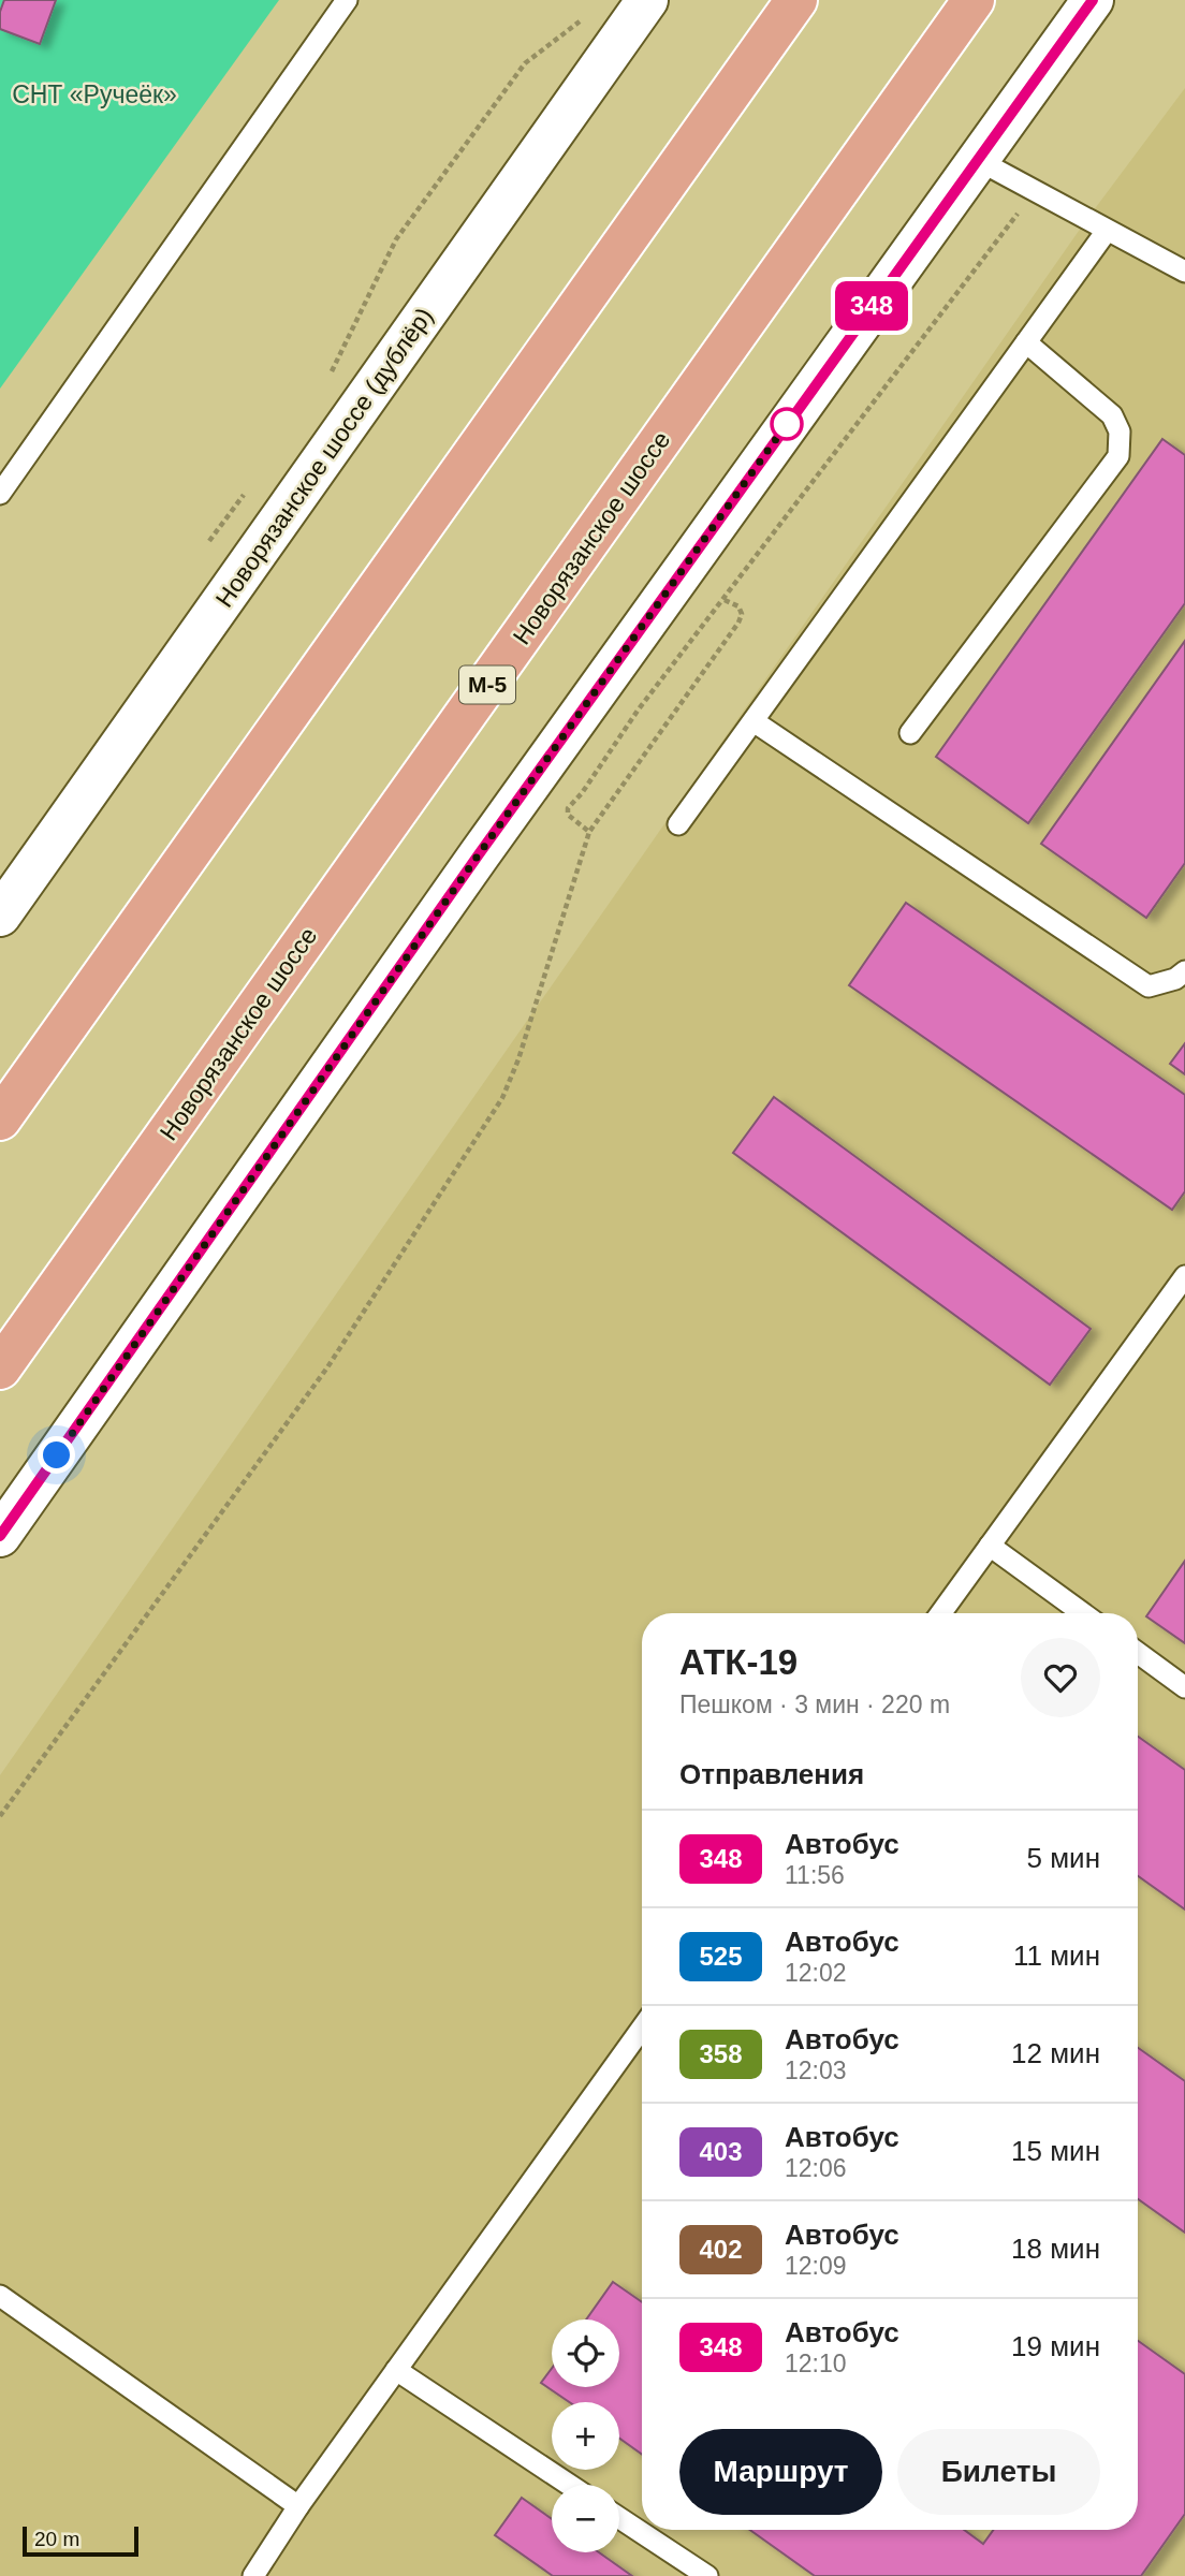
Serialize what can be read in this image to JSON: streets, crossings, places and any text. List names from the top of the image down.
{
  "streets": {
    "highway": ["Новорязанское шоссе", "М-5"],
    "street": ["Новорязанское шоссе (дублёр)"]
  },
  "parks": ["СНТ «Ручеёк»"],
  "lines": ["bus line 348"],
  "scale_bar": "20 m",
  "page": {
    "on_map": "348",
    "heading": [
      ["АТК-19", "Пешком · 3 мин · 220 m"],
      "Отправления"
    ],
    "list": [
      {
        "mark": "348",
        "name": "Автобус",
        "note": "11:56",
        "value": "5 мин"
      },
      {
        "mark": "525",
        "name": "Автобус",
        "note": "12:02",
        "value": "11 мин"
      },
      {
        "mark": "358",
        "name": "Автобус",
        "note": "12:03",
        "value": "12 мин"
      },
      {
        "mark": "403",
        "name": "Автобус",
        "note": "12:06",
        "value": "15 мин"
      },
      {
        "mark": "402",
        "name": "Автобус",
        "note": "12:09",
        "value": "18 мин"
      },
      {
        "mark": "348",
        "name": "Автобус",
        "note": "12:10",
        "value": "19 мин"
      }
    ],
    "map_buttons": ["+", "−"],
    "buttons": ["Маршрут", "Билеты"],
    "scale": "20 m"
  }
}
